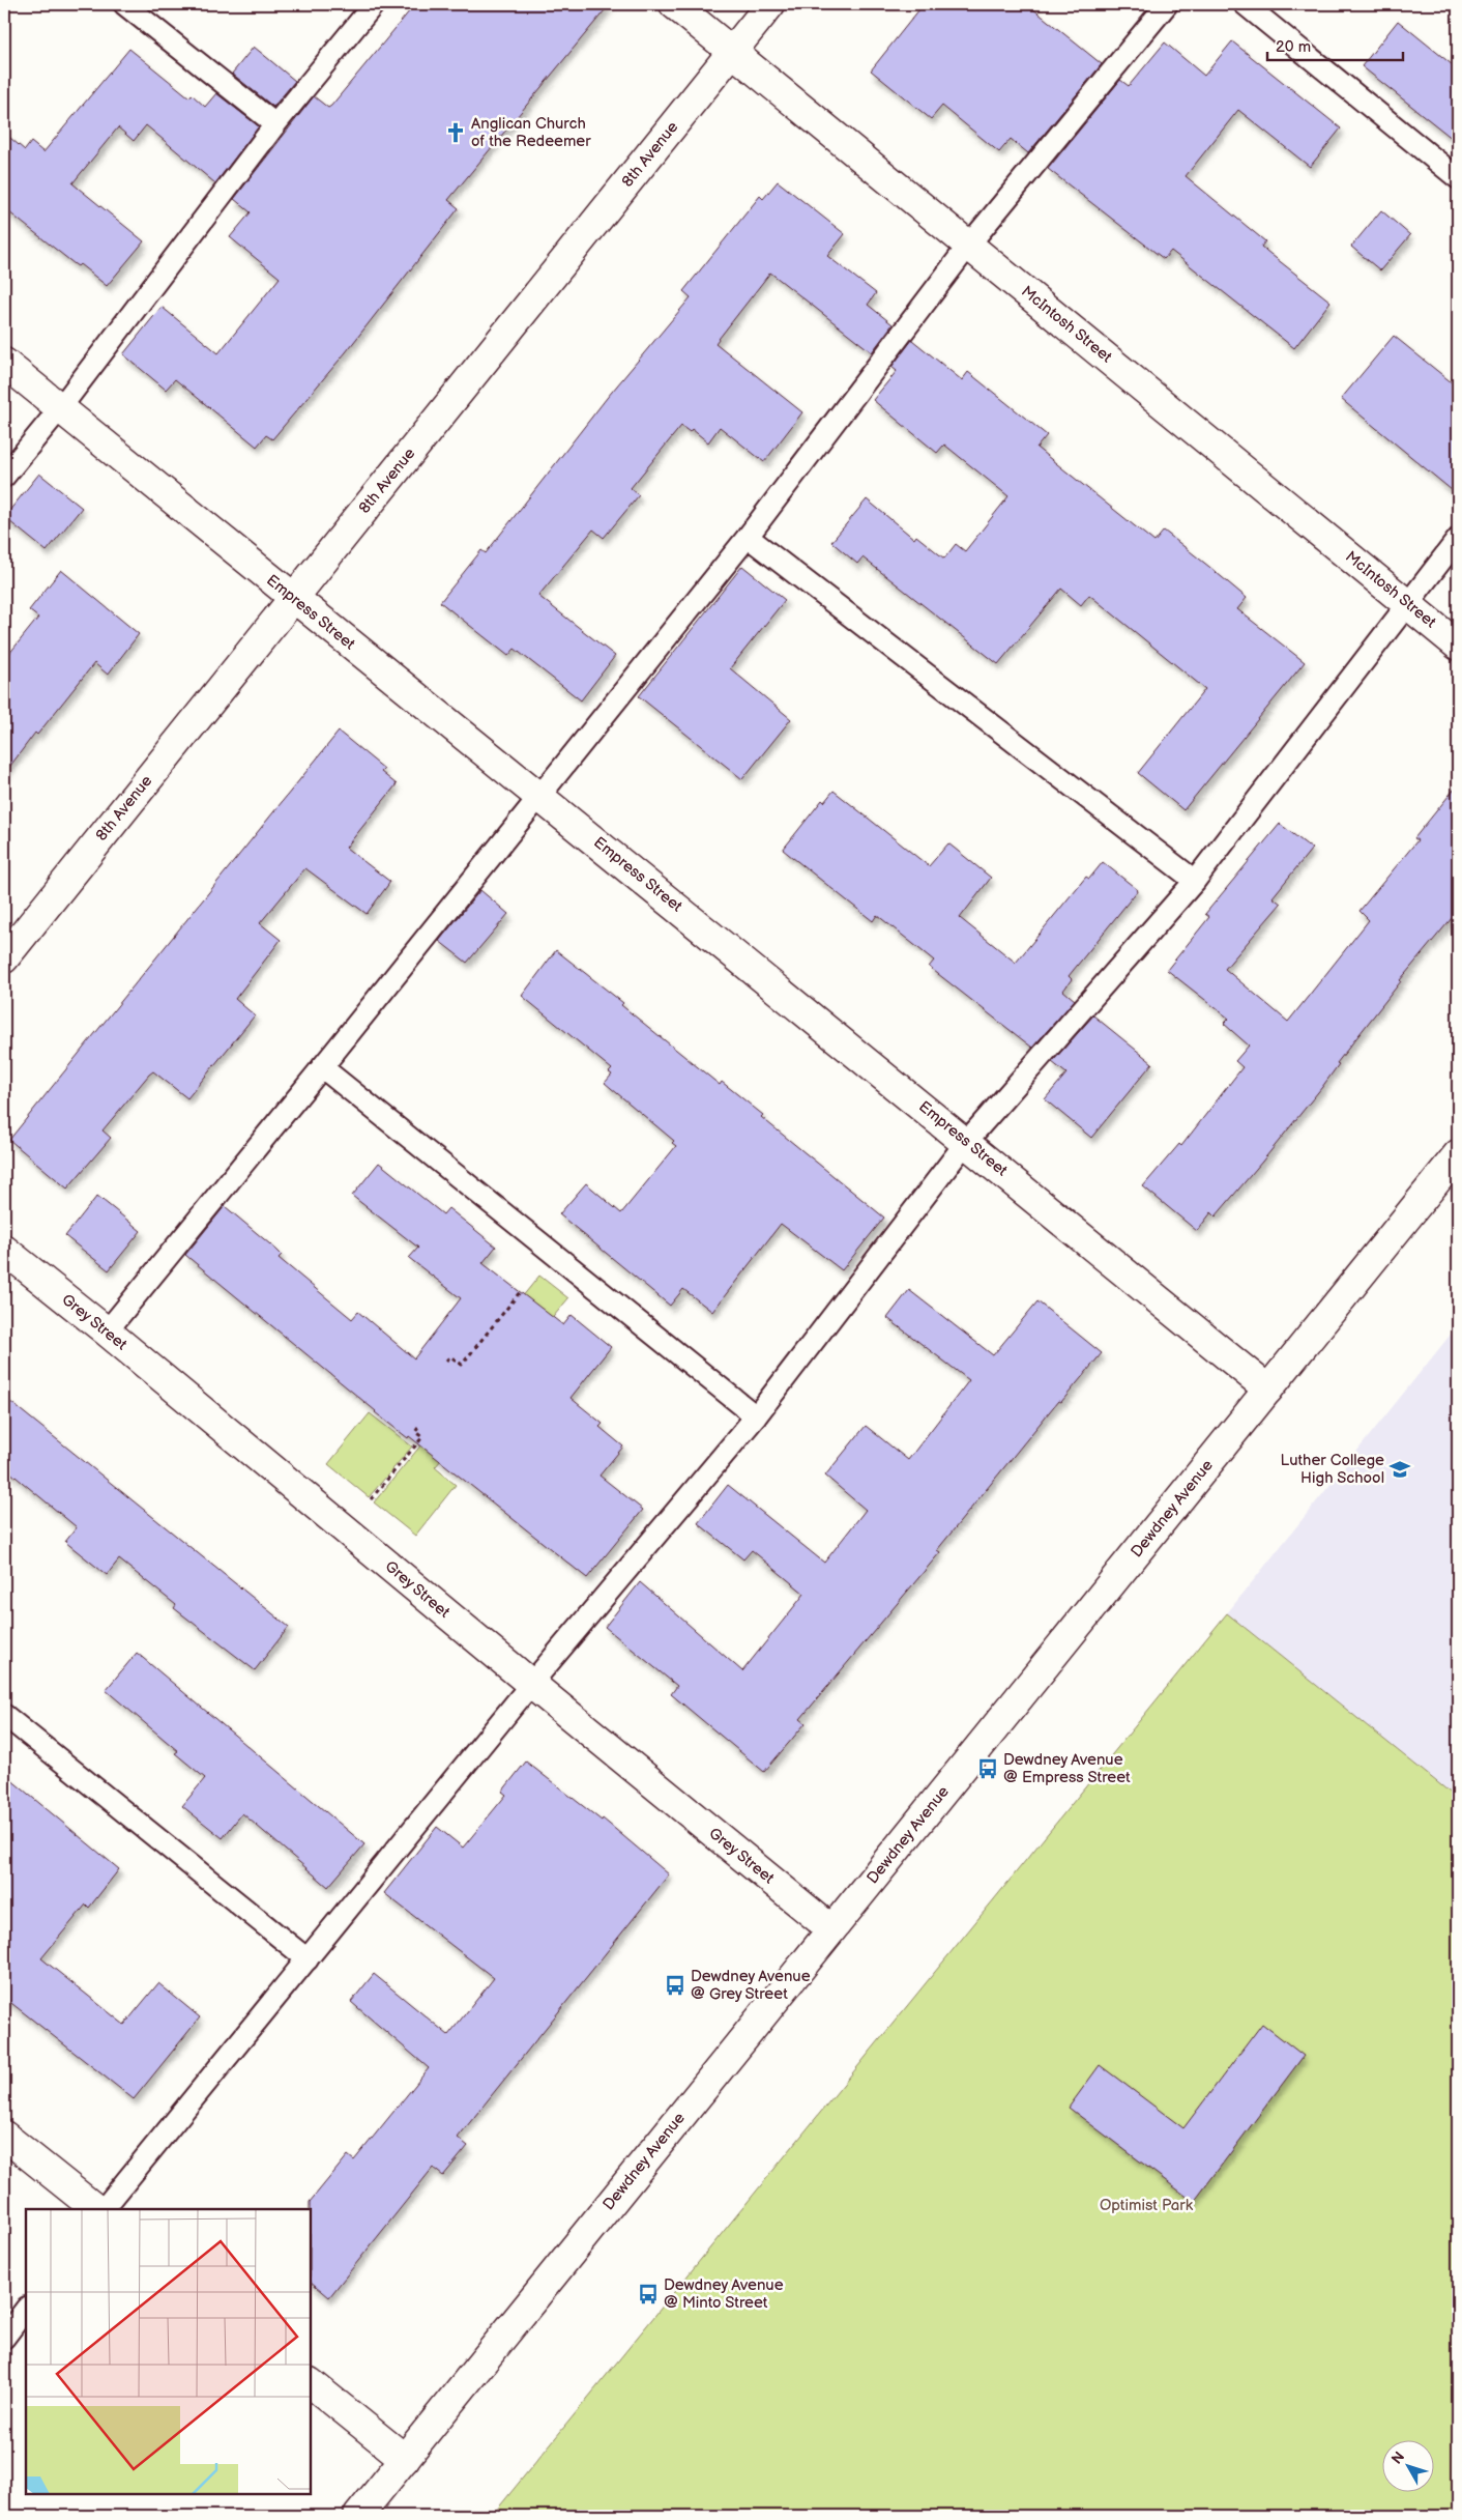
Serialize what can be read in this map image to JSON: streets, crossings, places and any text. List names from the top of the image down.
{
  "streets": {
    "street": [
      "8th Avenue",
      "McIntosh Street",
      "Empress Street",
      "Grey Street",
      "Dewdney Avenue"
    ]
  },
  "crossings": [
    ["8th Avenue", "McIntosh Street"],
    ["8th Avenue", "Empress Street"],
    ["Empress Street", "Dewdney Avenue"],
    ["Grey Street", "Dewdney Avenue"]
  ],
  "parks": ["Optimist Park"],
  "places": {
    "church": ["Anglican Church of the Redeemer"],
    "school or university": ["Luther College High School"],
    "bus stop": ["Dewdney Avenue @ Empress Street", "Dewdney Avenue @ Grey Street", "Dewdney Avenue @ Minto Street"]
  },
  "scale_bar": "20 m",
  "north": "top left"
}
